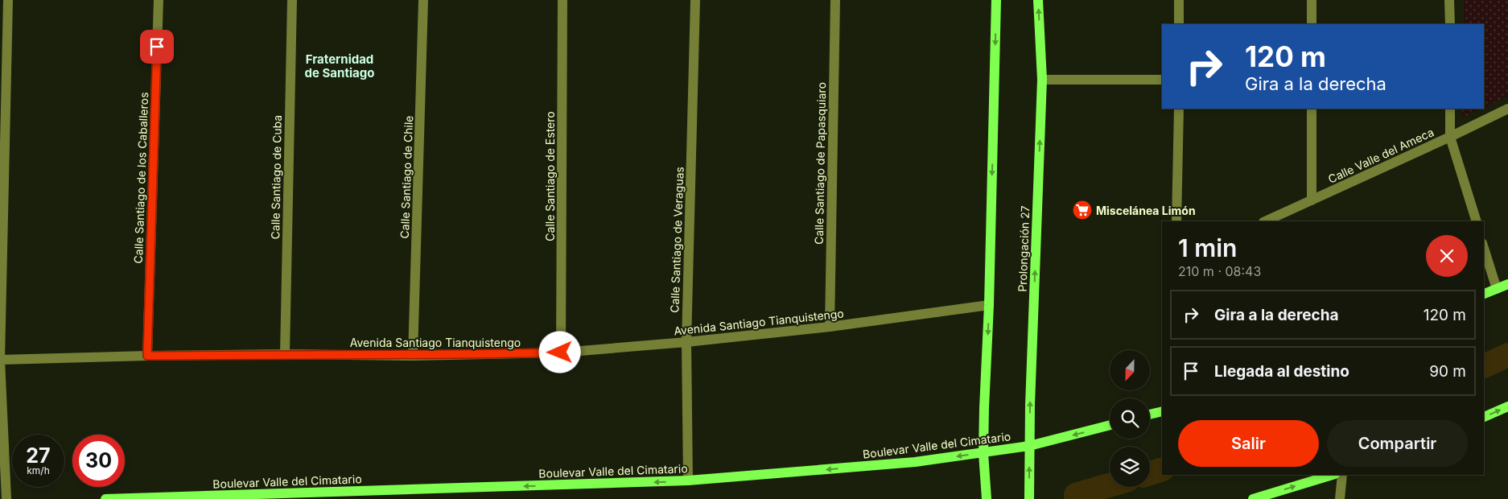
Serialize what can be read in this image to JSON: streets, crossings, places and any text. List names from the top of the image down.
{
  "streets": {
    "main road": ["Prolongación 27", "Boulevar Valle del Cimatario"],
    "street": [
      "Calle Valle del Ameca",
      "Calle Santiago de Papasquiaro",
      "Calle Santiago de Estero",
      "Calle Santiago de Cuba",
      "Calle Santiago de Chile",
      "Calle Santiago de los Caballeros",
      "Calle Santiago de Veraguas",
      "Avenida Santiago Tianquistengo"
    ]
  },
  "crossings": [
    ["Calle Santiago de Papasquiaro", "Avenida Santiago Tianquistengo"],
    ["Calle Santiago de Estero", "Avenida Santiago Tianquistengo"],
    ["Calle Santiago de Cuba", "Avenida Santiago Tianquistengo"],
    ["Calle Santiago de Chile", "Avenida Santiago Tianquistengo"],
    ["Calle Santiago de los Caballeros", "Avenida Santiago Tianquistengo"],
    ["Calle Santiago de Veraguas", "Avenida Santiago Tianquistengo"],
    ["Calle Santiago de Veraguas", "Boulevar Valle del Cimatario"],
    ["Prolongación 27", "Boulevar Valle del Cimatario"]
  ],
  "one_way": ["Boulevar Valle del Cimatario"],
  "districts": ["Fraternidad de Santiago"],
  "places": {
    "supermarket": ["Miscelánea Limón"]
  },
  "north": "bottom",
  "page": {
    "turn": ["120 m", "Gira a la derecha"],
    "heading": ["1 min", "210 m · 08:43"],
    "list": [
      {
        "name": "Gira a la derecha",
        "value": "120 m"
      },
      {
        "name": "Llegada al destino",
        "value": "90 m"
      }
    ],
    "buttons": ["Salir", "Compartir"],
    "speed": "27 km/h",
    "limit": "30"
  }
}
